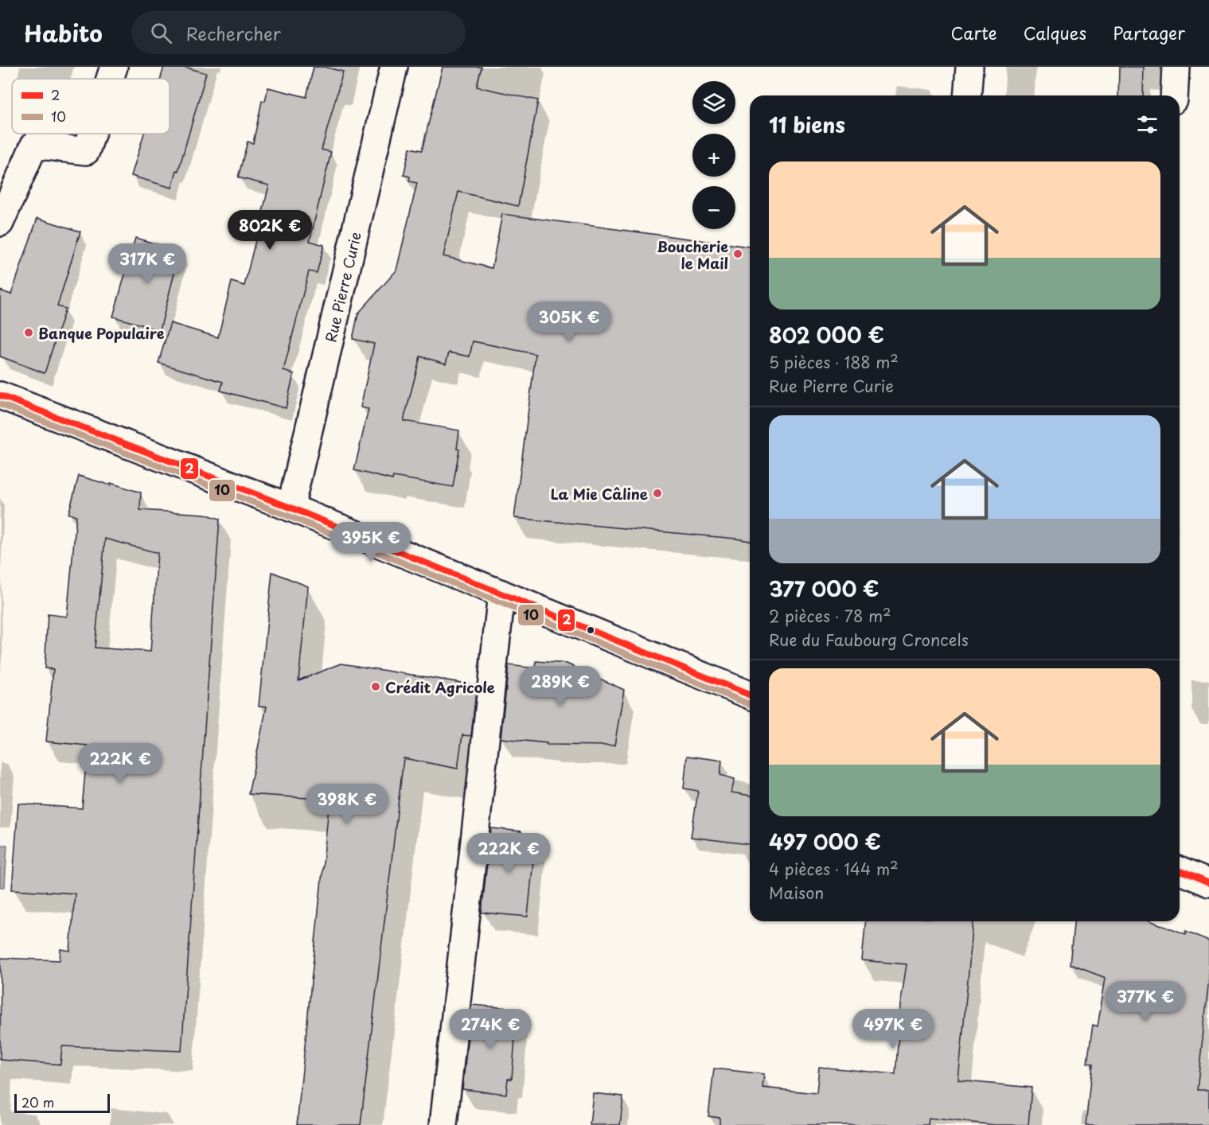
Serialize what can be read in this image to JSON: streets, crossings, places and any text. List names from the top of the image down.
{
  "streets": {
    "street": ["Rue Pierre Curie"]
  },
  "places": [
    "Boucherie le Mail",
    "Banque Populaire",
    "La Mie Câline",
    "Crédit Agricole"
  ],
  "lines": ["transit line 2", "transit line 10"],
  "legend": ["2", "10"],
  "scale_bar": "20 m",
  "page": {
    "header": "Habito",
    "search": "Rechercher",
    "nav": ["Carte", "Calques", "Partager"],
    "map_buttons": ["+", "−"],
    "heading": "11 biens",
    "list": [
      {
        "name": "802 000 €",
        "note": "5 pièces · 188 m² · Rue Pierre Curie"
      },
      {
        "name": "377 000 €",
        "note": "2 pièces · 78 m² · Rue du Faubourg Croncels"
      },
      {
        "name": "497 000 €",
        "note": "4 pièces · 144 m² · Maison"
      }
    ],
    "price": [
      "802K €",
      "317K €",
      "305K €",
      "395K €",
      "289K €",
      "222K €",
      "398K €",
      "222K €",
      "377K €",
      "274K €",
      "497K €"
    ],
    "scale": "20 m"
  }
}
